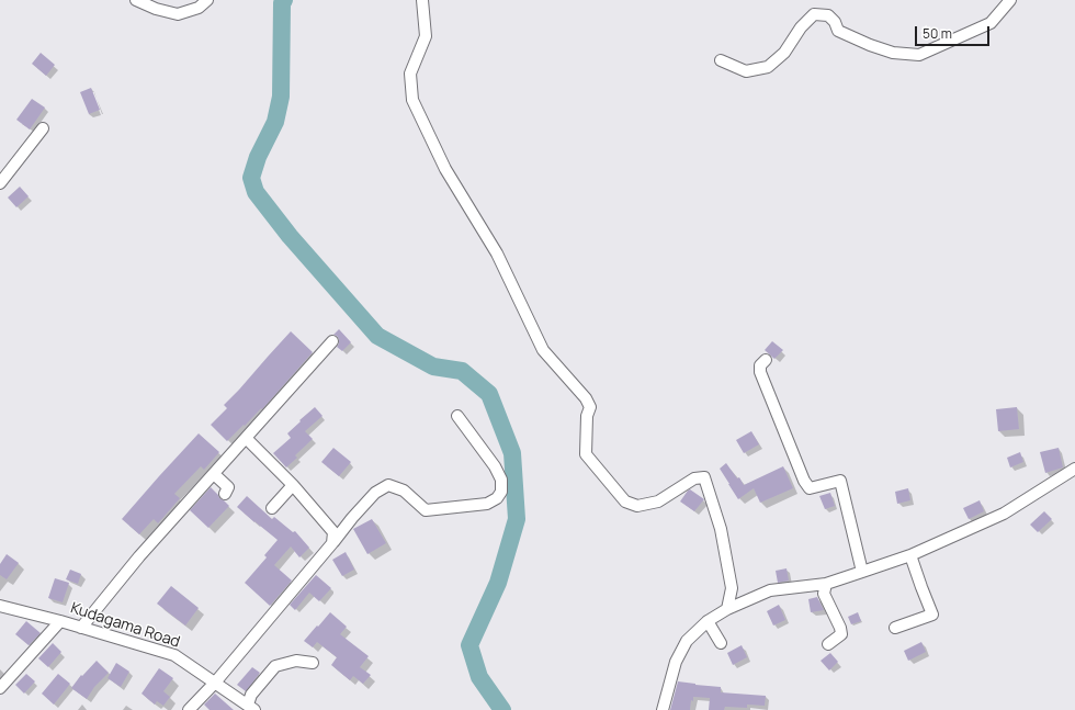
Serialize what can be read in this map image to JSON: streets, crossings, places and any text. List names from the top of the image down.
{
  "streets": {
    "street": ["Kudagama Road"]
  },
  "scale_bar": "50 m"
}
